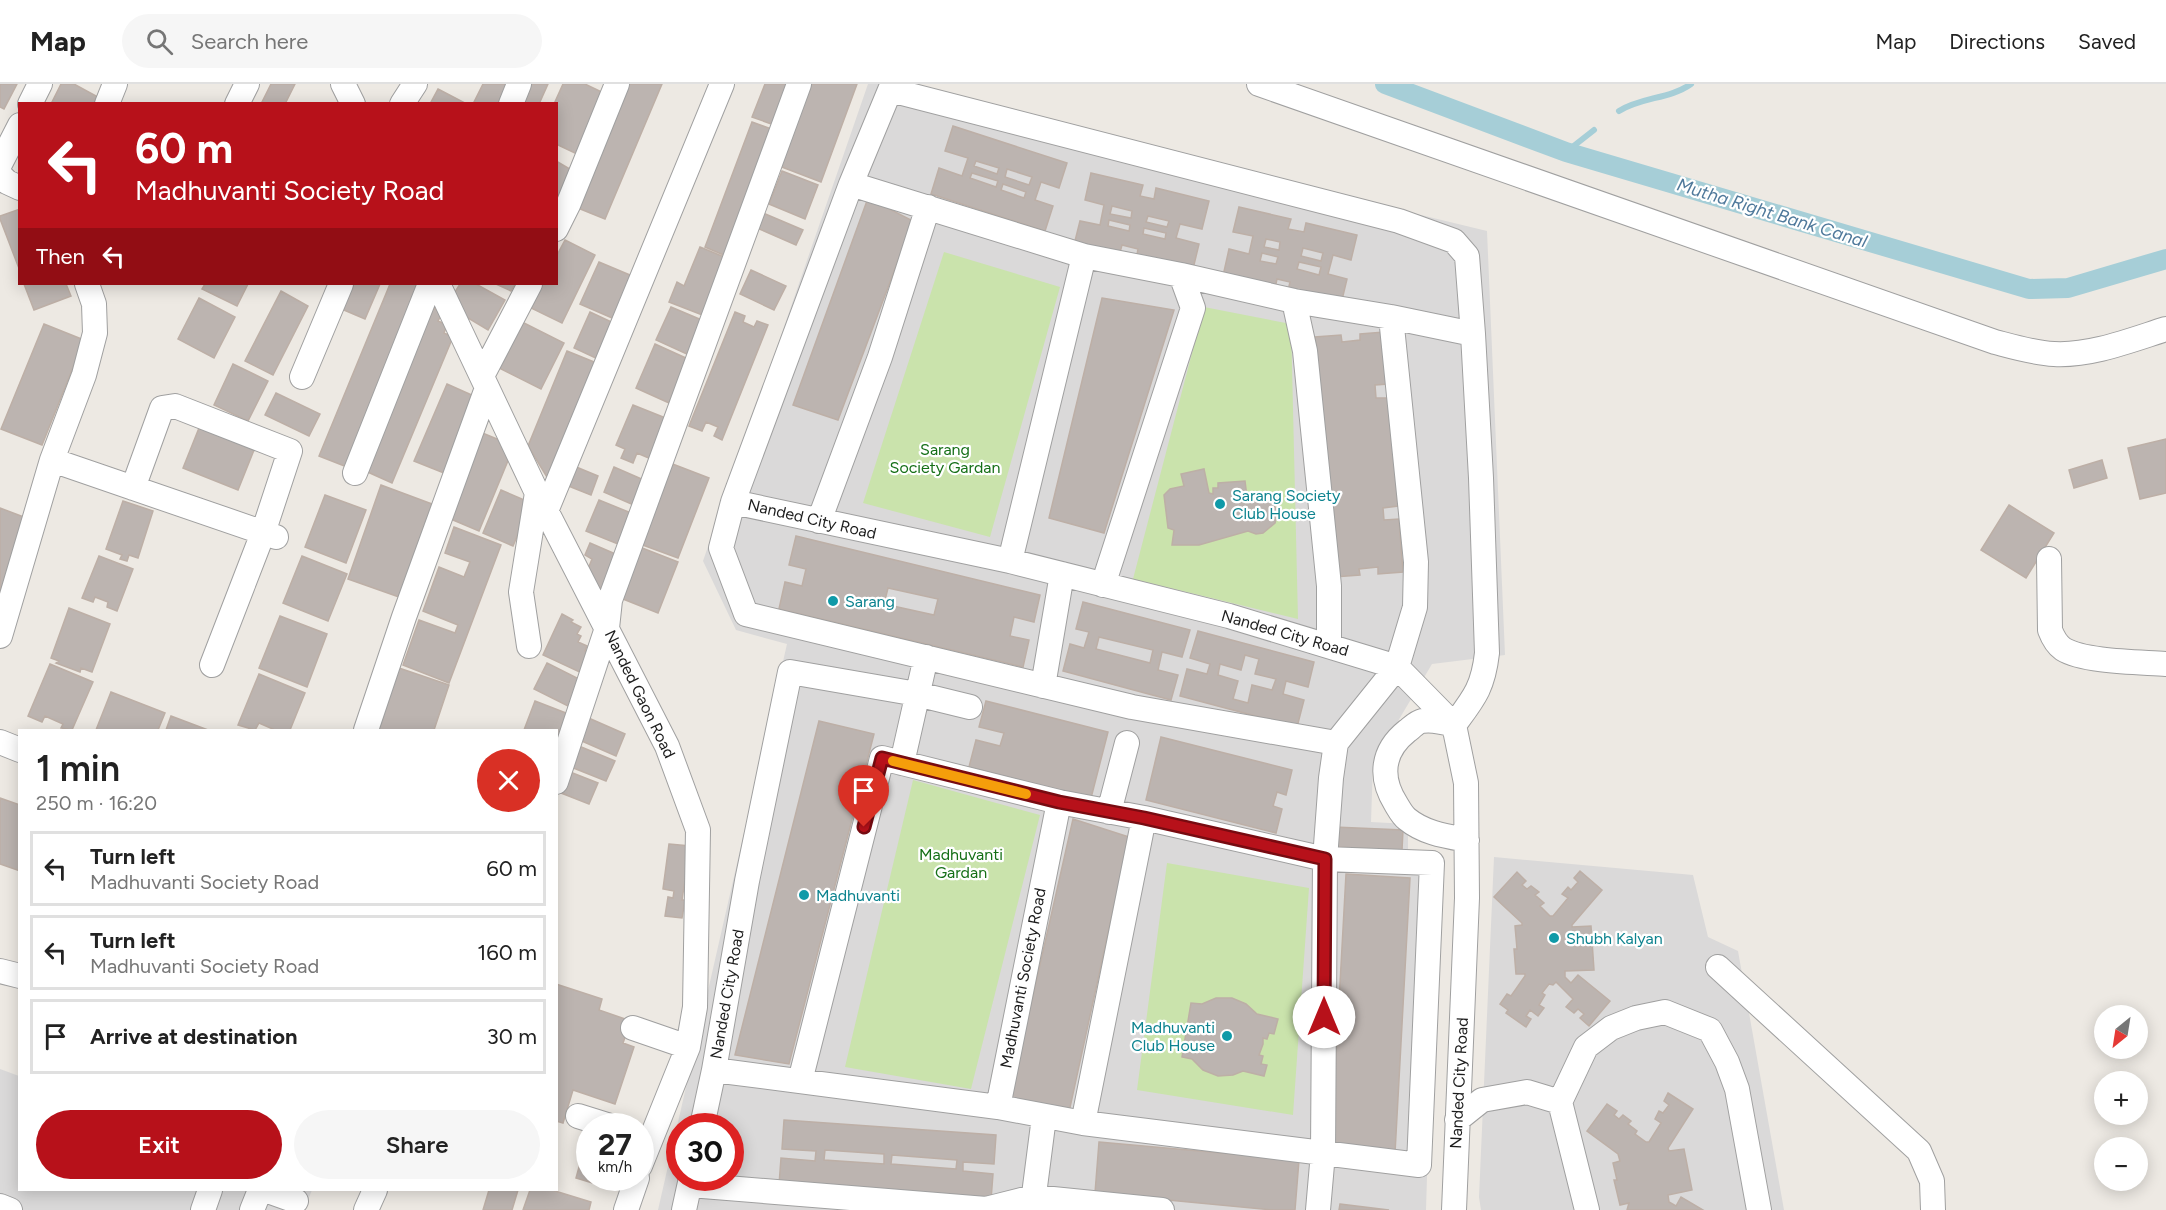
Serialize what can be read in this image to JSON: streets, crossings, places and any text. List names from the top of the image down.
{
  "streets": {
    "street": ["Nanded City Road", "Nanded Gaon Road", "Madhuvanti Society Road"]
  },
  "water": ["Mutha Right Bank Canal"],
  "parks": ["Sarang Society Gardan", "Madhuvanti Gardan"],
  "places": [
    "Sarang Society Club House",
    "Sarang",
    "Madhuvanti",
    "Shubh Kalyan",
    "Madhuvanti Club House"
  ],
  "north": "bottom left",
  "page": {
    "header": "Map",
    "search": "Search here",
    "nav": ["Map", "Directions", "Saved"],
    "turn": ["60 m", "Madhuvanti Society Road"],
    "then": "Then",
    "heading": ["1 min", "250 m · 16:20"],
    "list": [
      {
        "name": "Turn left",
        "note": "Madhuvanti Society Road",
        "value": "60 m"
      },
      {
        "name": "Turn left",
        "note": "Madhuvanti Society Road",
        "value": "160 m"
      },
      {
        "name": "Arrive at destination",
        "value": "30 m"
      }
    ],
    "map_buttons": ["+", "−"],
    "buttons": ["Exit", "Share"],
    "speed": "27 km/h",
    "limit": "30"
  }
}
